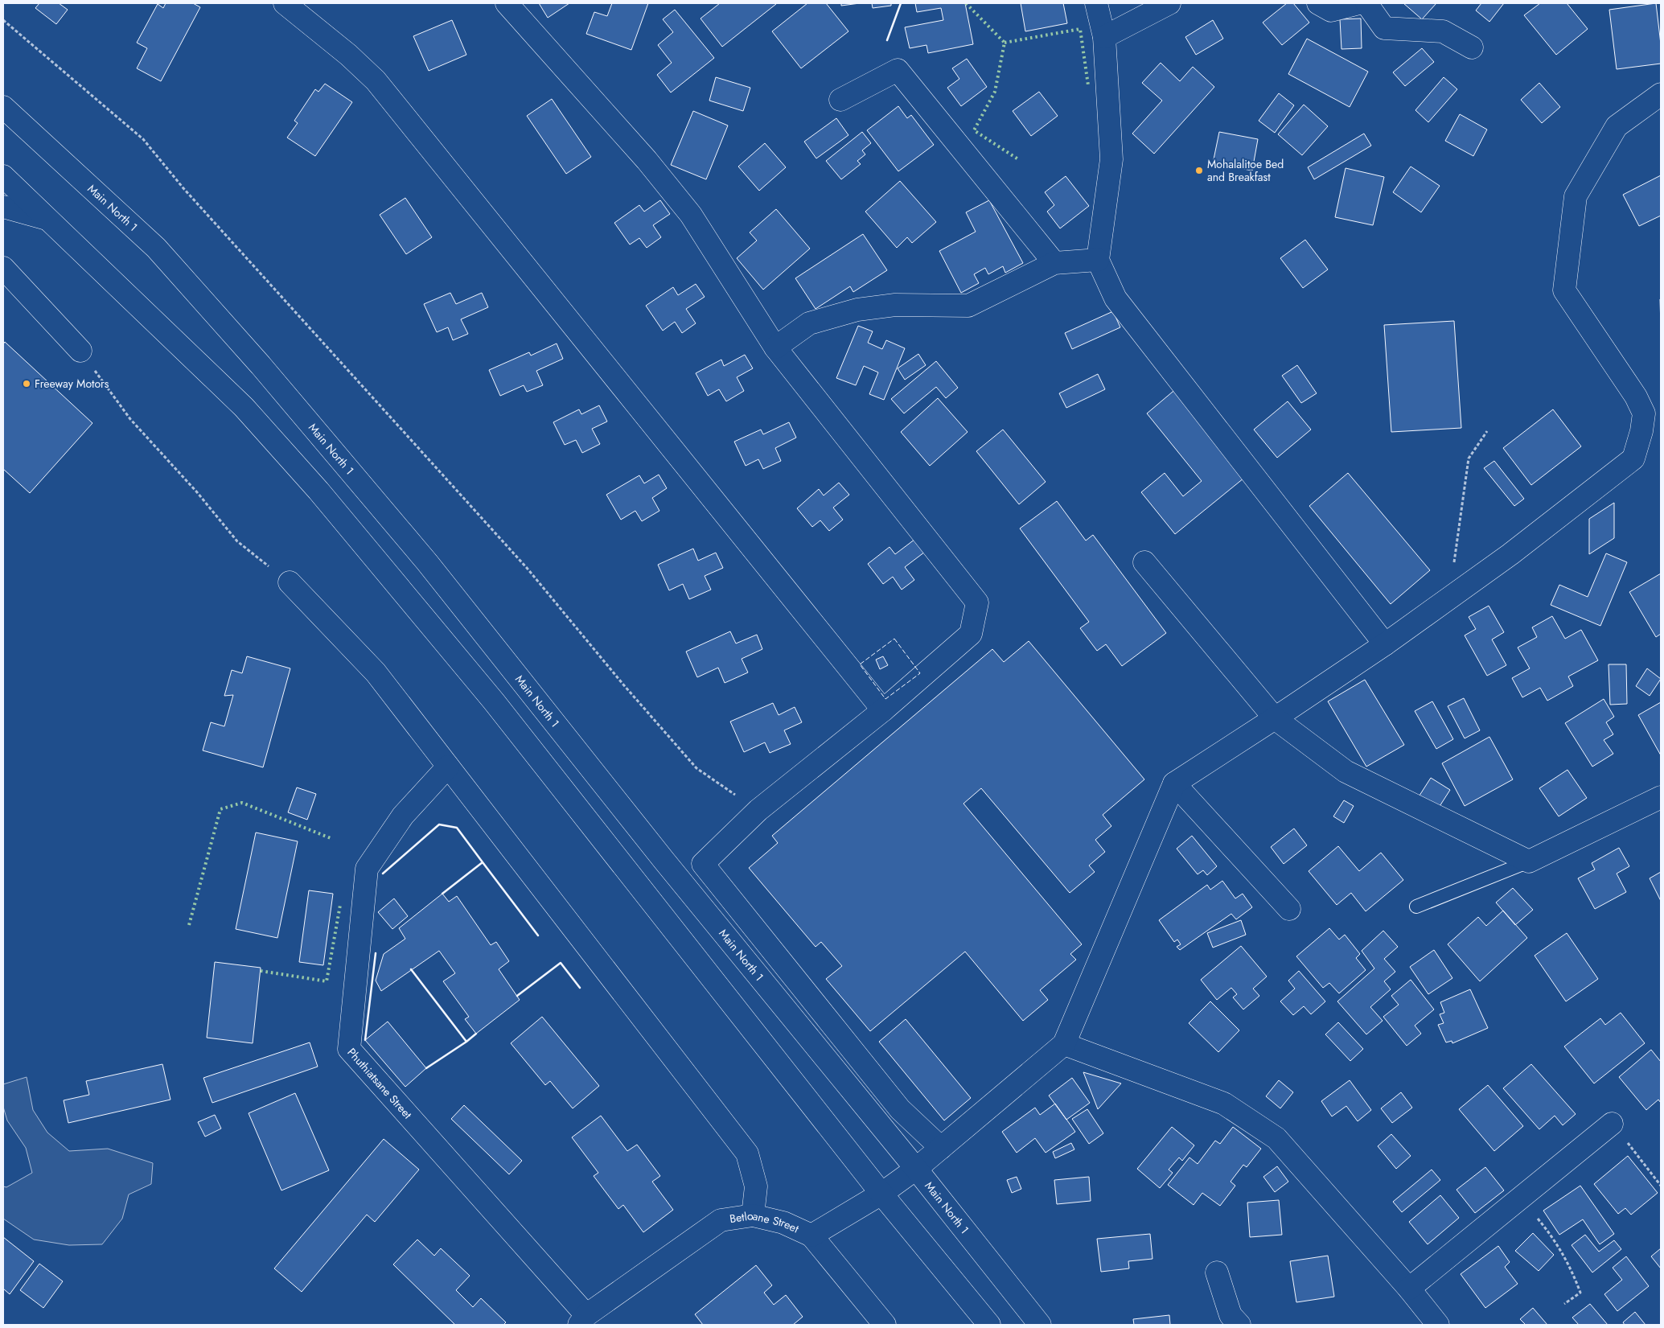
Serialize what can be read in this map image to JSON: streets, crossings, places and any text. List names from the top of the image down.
{
  "streets": {
    "street": ["Main North 1", "Phuthiatsane Street", "Betloane Street"]
  },
  "crossings": [
    ["Main North 1", "Betloane Street"],
    ["Phuthiatsane Street", "Betloane Street"]
  ],
  "places": ["Mohalalitoe Bed and Breakfast", "Freeway Motors"]
}
